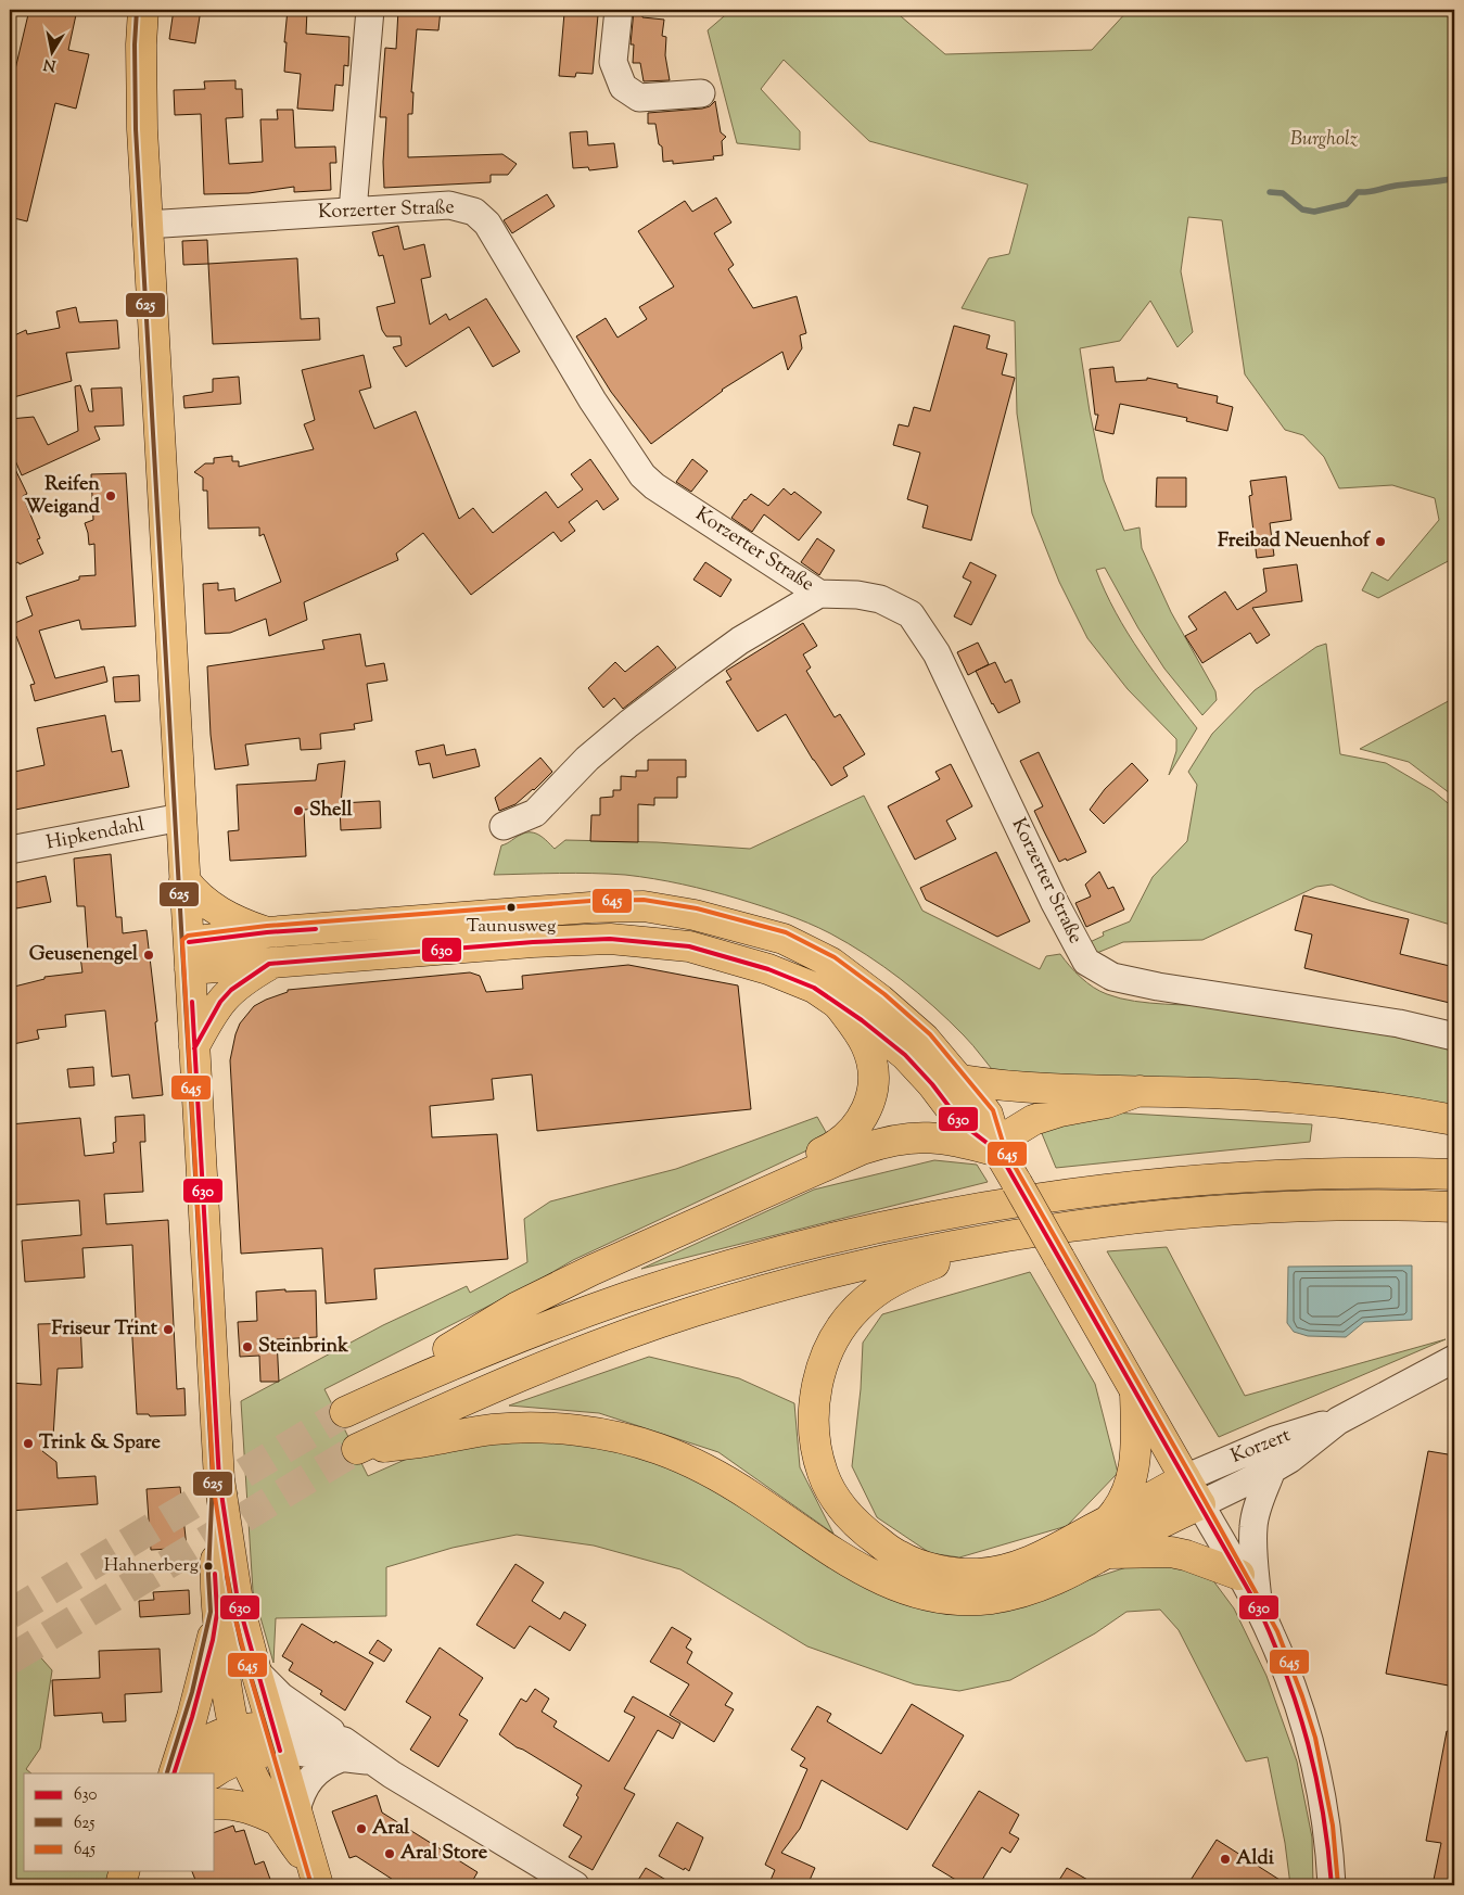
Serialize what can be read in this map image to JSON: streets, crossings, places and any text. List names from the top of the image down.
{
  "streets": {
    "street": ["Korzerter Straße", "Hipkendahl", "Korzert"]
  },
  "parks": ["Burgholz"],
  "places": [
    "Reifen Weigand",
    "Freibad Neuenhof",
    "Shell",
    "Taunusweg",
    "Geusenengel",
    "Friseur Trint",
    "Steinbrink",
    "Trink & Spare",
    "Hahnerberg",
    "Aral",
    "Aral Store",
    "Aldi"
  ],
  "lines": ["transit line 625", "transit line 645", "transit line 630"],
  "legend": ["630", "625", "645"],
  "north": "bottom"
}
